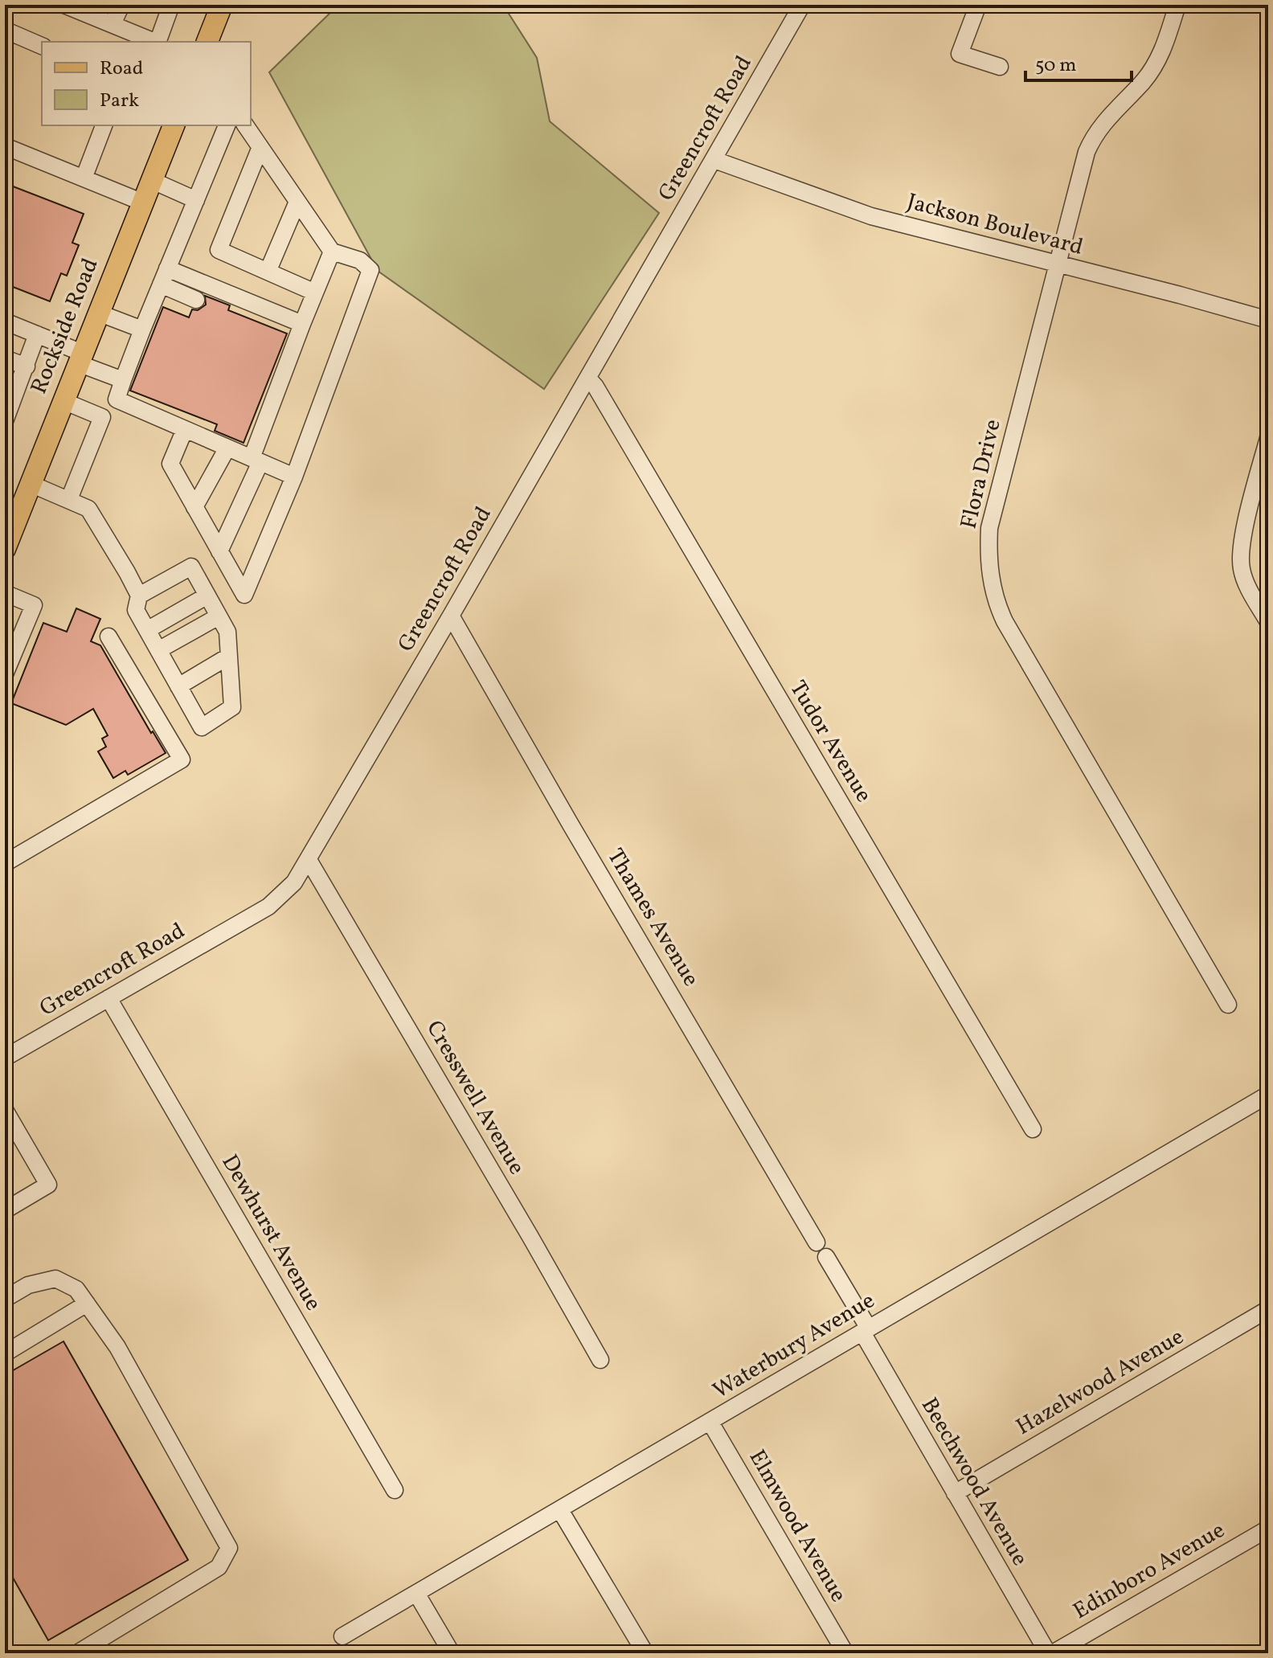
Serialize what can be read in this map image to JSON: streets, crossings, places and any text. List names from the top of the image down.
{
  "streets": {
    "main road": ["Rockside Road"],
    "street": [
      "Greencroft Road",
      "Jackson Boulevard",
      "Flora Drive",
      "Tudor Avenue",
      "Thames Avenue",
      "Cresswell Avenue",
      "Dewhurst Avenue",
      "Waterbury Avenue",
      "Hazelwood Avenue",
      "Beechwood Avenue",
      "Elmwood Avenue",
      "Edinboro Avenue"
    ]
  },
  "crossings": [
    ["Greencroft Road", "Jackson Boulevard"],
    ["Greencroft Road", "Tudor Avenue"],
    ["Greencroft Road", "Thames Avenue"],
    ["Greencroft Road", "Cresswell Avenue"],
    ["Greencroft Road", "Dewhurst Avenue"],
    ["Jackson Boulevard", "Flora Drive"],
    ["Waterbury Avenue", "Beechwood Avenue"],
    ["Waterbury Avenue", "Elmwood Avenue"],
    ["Hazelwood Avenue", "Beechwood Avenue"],
    ["Beechwood Avenue", "Edinboro Avenue"]
  ],
  "legend": ["Road", "Park"],
  "scale_bar": "50 m"
}
